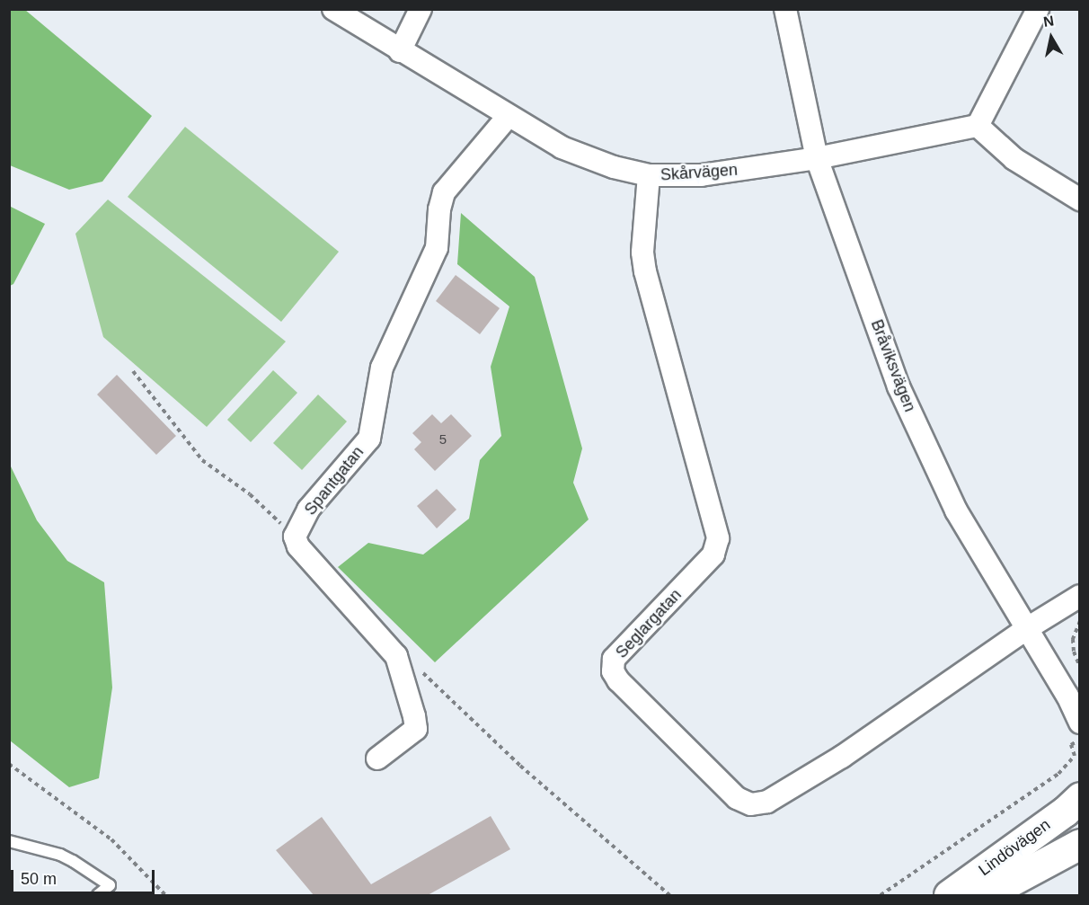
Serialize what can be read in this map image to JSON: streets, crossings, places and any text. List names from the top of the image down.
{
  "streets": {
    "main road": ["Lindövägen"],
    "street": [
      "Skårvägen",
      "Bråviksvägen",
      "Spantgatan",
      "Seglargatan"
    ]
  },
  "crossings": [
    ["Skårvägen", "Bråviksvägen"],
    ["Skårvägen", "Spantgatan"],
    ["Skårvägen", "Seglargatan"],
    ["Bråviksvägen", "Seglargatan"]
  ],
  "house_numbers": ["5"],
  "scale_bar": "50 m",
  "north": "top"
}
